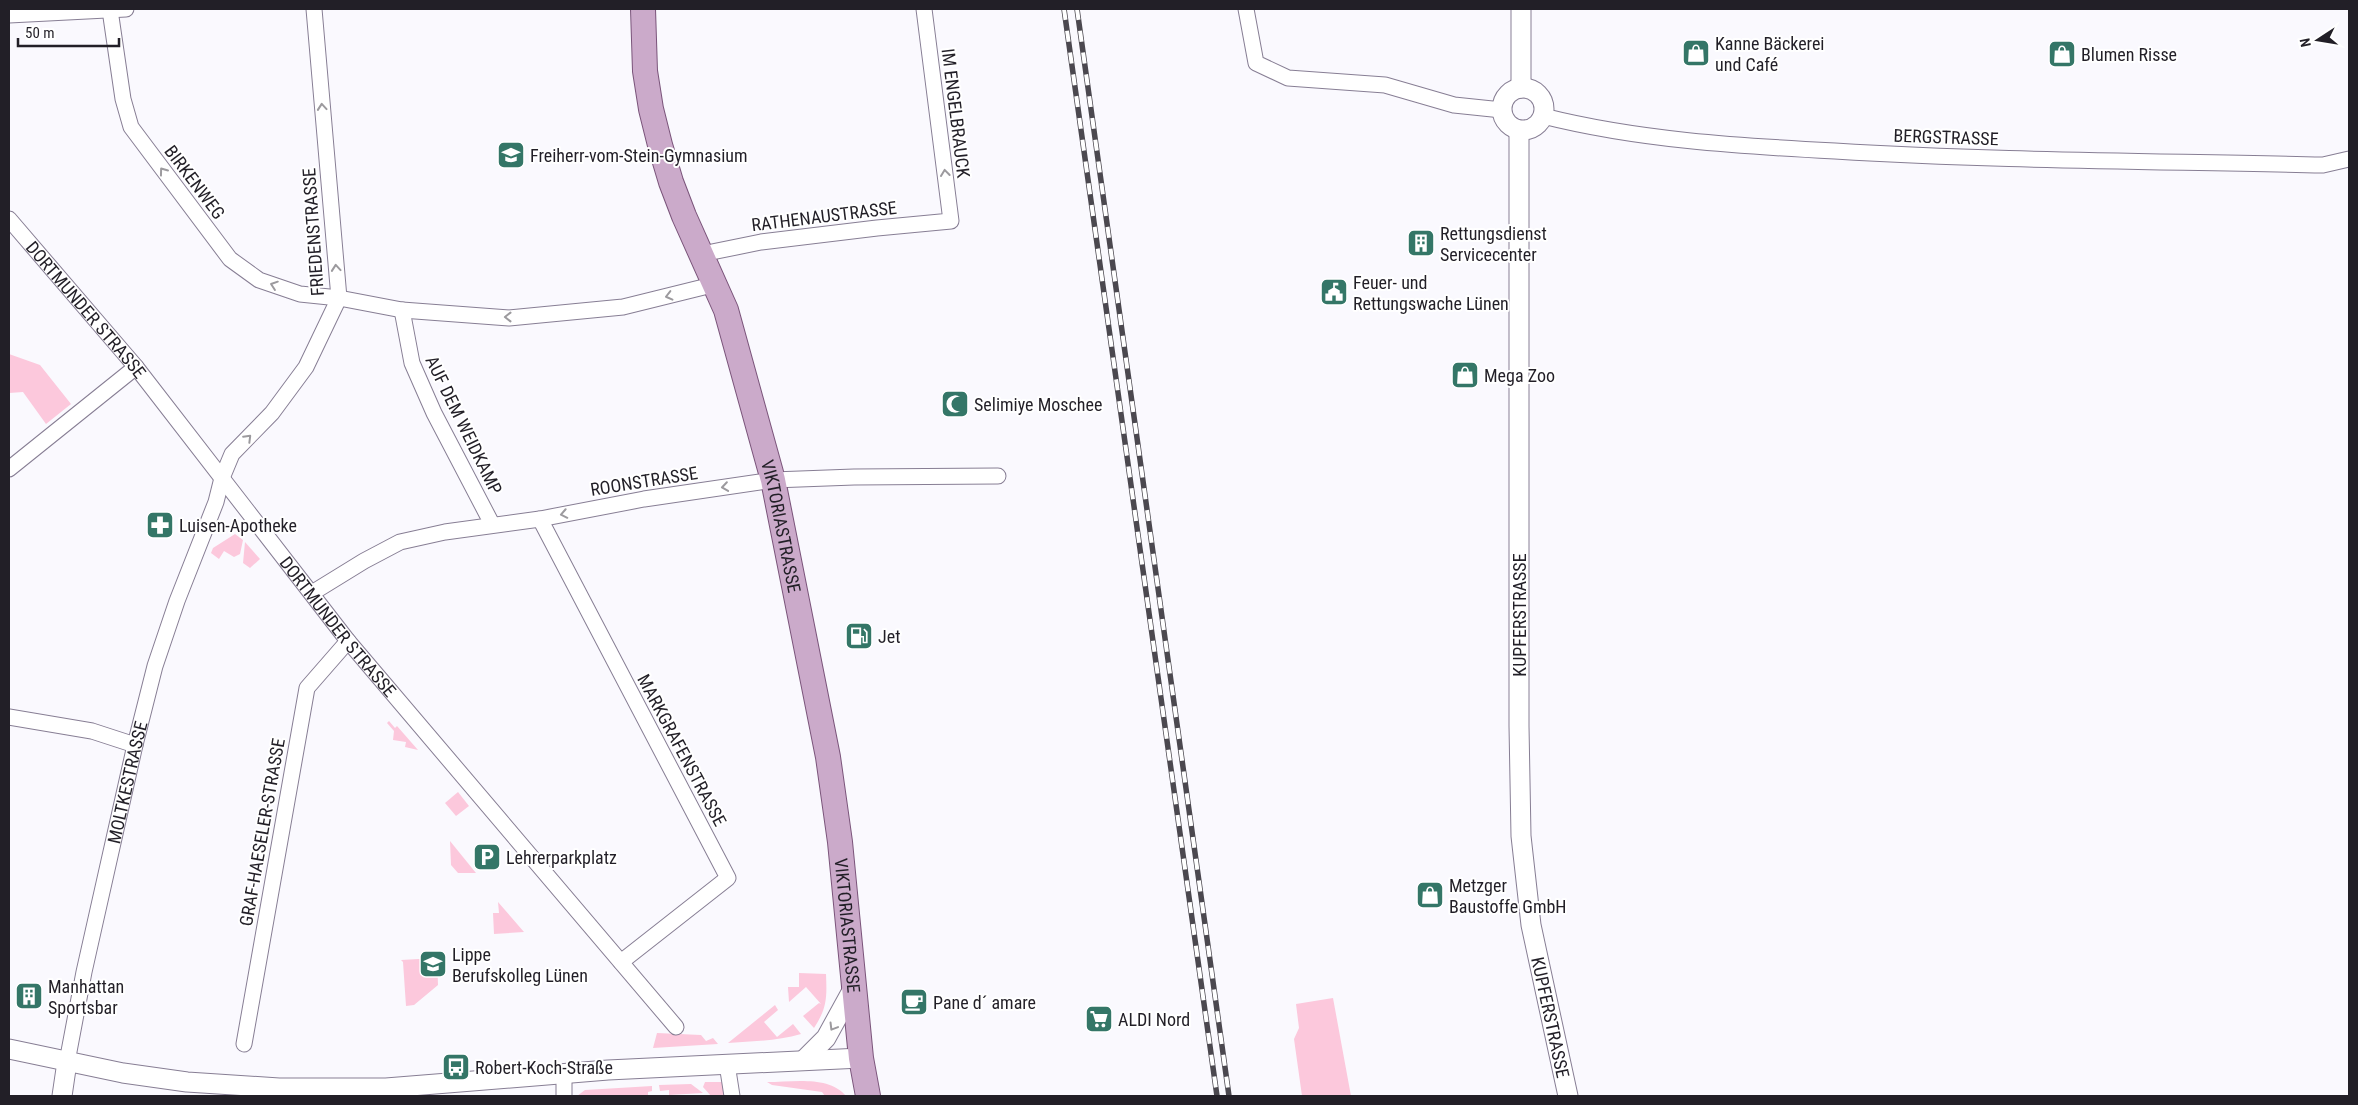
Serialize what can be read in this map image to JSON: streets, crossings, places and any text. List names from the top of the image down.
{
  "streets": {
    "main road": ["VIKTORIASTRASSE"],
    "street": [
      "IM ENGELBRAUCK",
      "BERGSTRASSE",
      "BIRKENWEG",
      "RATHENAUSTRASSE",
      "FRIEDENSTRASSE",
      "DORTMUNDER STRASSE",
      "AUF DEM WEIDKAMP",
      "ROONSTRASSE",
      "KUPFERSTRASSE",
      "MARKGRAFENSTRASSE",
      "MOLTKESTRASSE",
      "GRAF-HAESELER-STRASSE"
    ]
  },
  "crossings": [
    ["IM ENGELBRAUCK", "RATHENAUSTRASSE"],
    ["BERGSTRASSE", "KUPFERSTRASSE"],
    ["BIRKENWEG", "FRIEDENSTRASSE"],
    ["RATHENAUSTRASSE", "VIKTORIASTRASSE"],
    ["FRIEDENSTRASSE", "DORTMUNDER STRASSE"],
    ["FRIEDENSTRASSE", "MOLTKESTRASSE"],
    ["DORTMUNDER STRASSE", "ROONSTRASSE"],
    ["DORTMUNDER STRASSE", "MARKGRAFENSTRASSE"],
    ["DORTMUNDER STRASSE", "MOLTKESTRASSE"],
    ["DORTMUNDER STRASSE", "GRAF-HAESELER-STRASSE"],
    ["AUF DEM WEIDKAMP", "ROONSTRASSE"],
    ["ROONSTRASSE", "VIKTORIASTRASSE"],
    ["ROONSTRASSE", "MARKGRAFENSTRASSE"]
  ],
  "one_way": ["IM ENGELBRAUCK", "BIRKENWEG", "FRIEDENSTRASSE"],
  "places": {
    "shop": [
      "Kanne Bäckerei und Café",
      "Blumen Risse",
      "Mega Zoo",
      "Metzger Baustoffe GmbH"
    ],
    "school or university": ["Freiherr-vom-Stein-Gymnasium", "Lippe Berufskolleg Lünen"],
    "building": ["Rettungsdienst Servicecenter", "Manhattan Sportsbar"],
    "public building": ["Feuer- und Rettungswache Lünen"],
    "mosque": ["Selimiye Moschee"],
    "pharmacy": ["Luisen-Apotheke"],
    "fuel station": ["Jet"],
    "parking": ["Lehrerparkplatz"],
    "cafe": ["Pane d´ amare"],
    "supermarket": ["ALDI Nord"],
    "bus stop": ["Robert-Koch-Straße"]
  },
  "scale_bar": "50 m",
  "north": "left"
}
